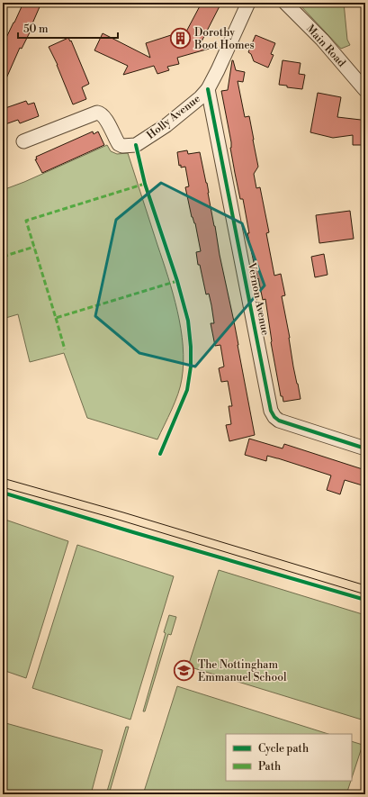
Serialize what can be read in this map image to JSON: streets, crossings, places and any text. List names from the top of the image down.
{
  "streets": {
    "street": ["Main Road", "Holly Avenue", "Vernon Avenue"]
  },
  "crossings": [
    ["Holly Avenue", "Vernon Avenue"]
  ],
  "places": {
    "building": ["Dorothy Boot Homes"],
    "school or university": ["The Nottingham Emmanuel School"]
  },
  "legend": ["Cycle path", "Path"],
  "scale_bar": "50 m"
}
